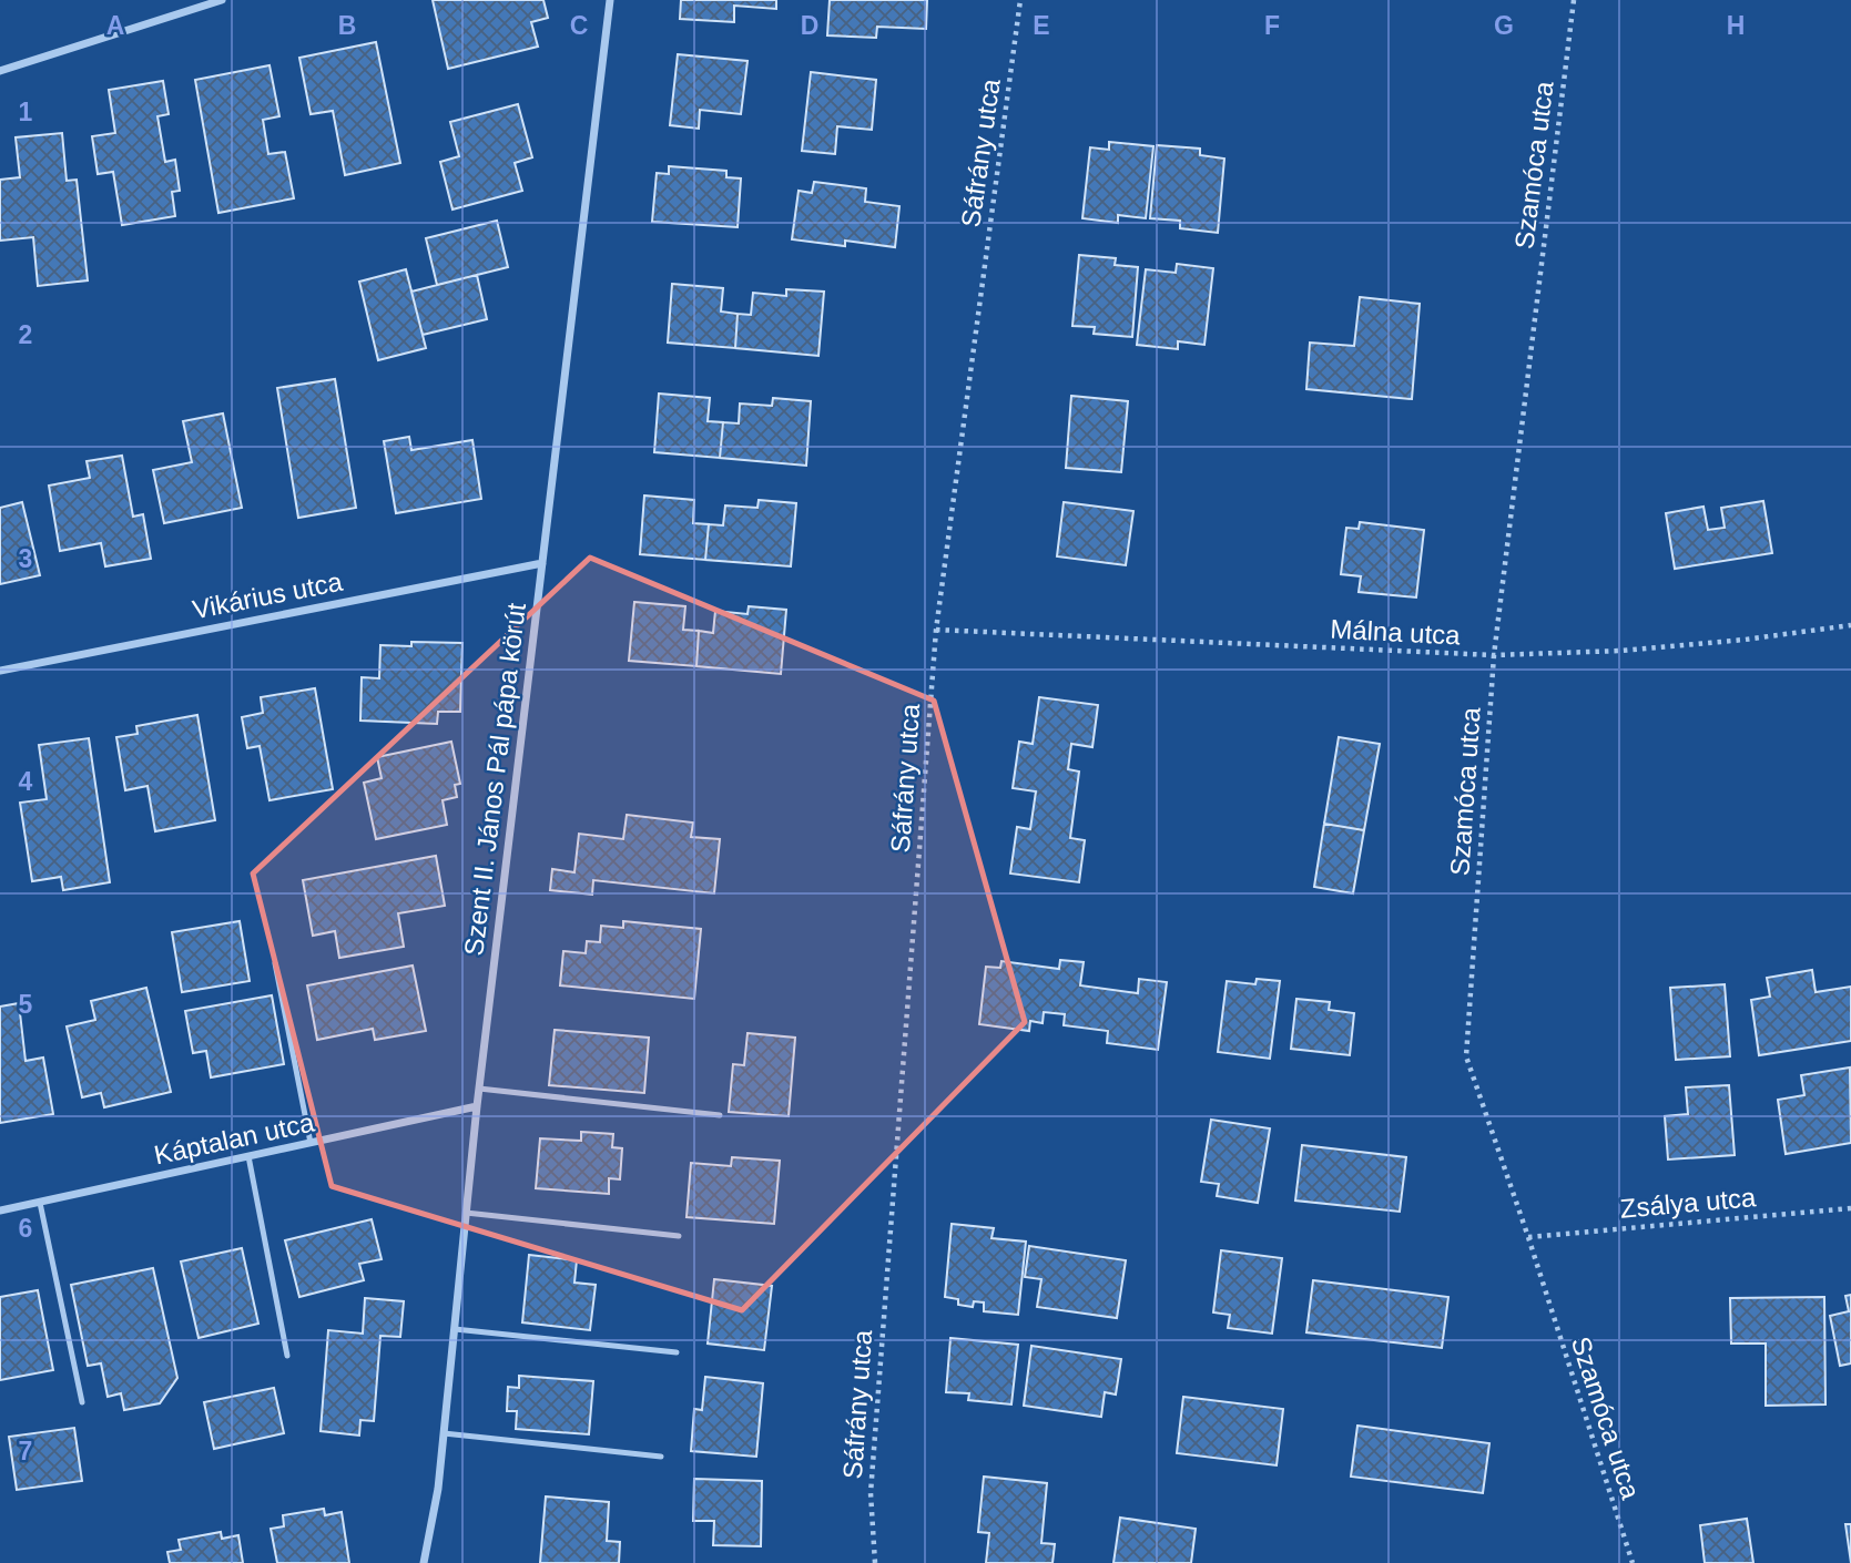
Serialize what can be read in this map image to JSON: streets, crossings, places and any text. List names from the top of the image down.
{
  "streets": {
    "street": ["Vikárius utca", "Szent II. János Pál pápa körút", "Káptalan utca"],
    "path": [
      "Sáfrány utca",
      "Szamóca utca",
      "Málna utca",
      "Zsálya utca"
    ]
  },
  "crossings": [
    ["Sáfrány utca", "Málna utca"],
    ["Szamóca utca", "Málna utca"],
    ["Szamóca utca", "Zsálya utca"],
    ["Vikárius utca", "Szent II. János Pál pápa körút"],
    ["Szent II. János Pál pápa körút", "Káptalan utca"]
  ],
  "grid": {
    "columns": [
      "A",
      "B",
      "C",
      "D",
      "E",
      "F",
      "G",
      "H"
    ],
    "rows": [
      "1",
      "2",
      "3",
      "4",
      "5",
      "6",
      "7"
    ]
  }
}
